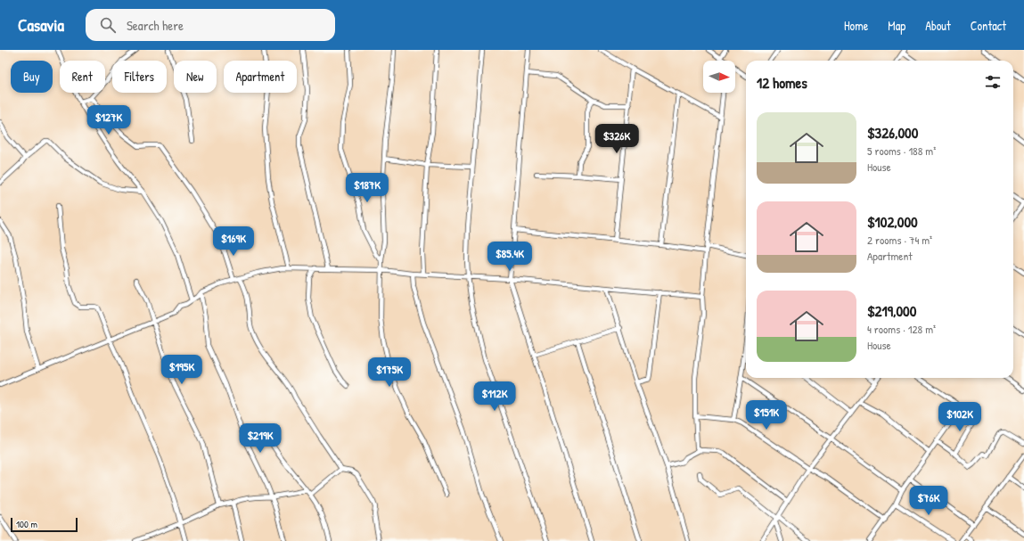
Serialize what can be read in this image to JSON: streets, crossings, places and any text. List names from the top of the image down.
{
  "scale_bar": "100 m",
  "north": "right",
  "page": {
    "header": "Casavia",
    "search": "Search here",
    "nav": [
      "Home",
      "Map",
      "About",
      "Contact"
    ],
    "chip": [
      "Buy",
      "Rent",
      "Filters",
      "New",
      "Apartment"
    ],
    "heading": "12 homes",
    "list": [
      {
        "name": "$326,000",
        "note": "5 rooms · 188 m² · House"
      },
      {
        "name": "$102,000",
        "note": "2 rooms · 74 m² · Apartment"
      },
      {
        "name": "$219,000",
        "note": "4 rooms · 128 m² · House"
      }
    ],
    "price": [
      "$127K",
      "$326K",
      "$187K",
      "$169K",
      "$85.4K",
      "$195K",
      "$175K",
      "$112K",
      "$151K",
      "$102K",
      "$219K",
      "$76K"
    ],
    "scale": "100 m"
  }
}
